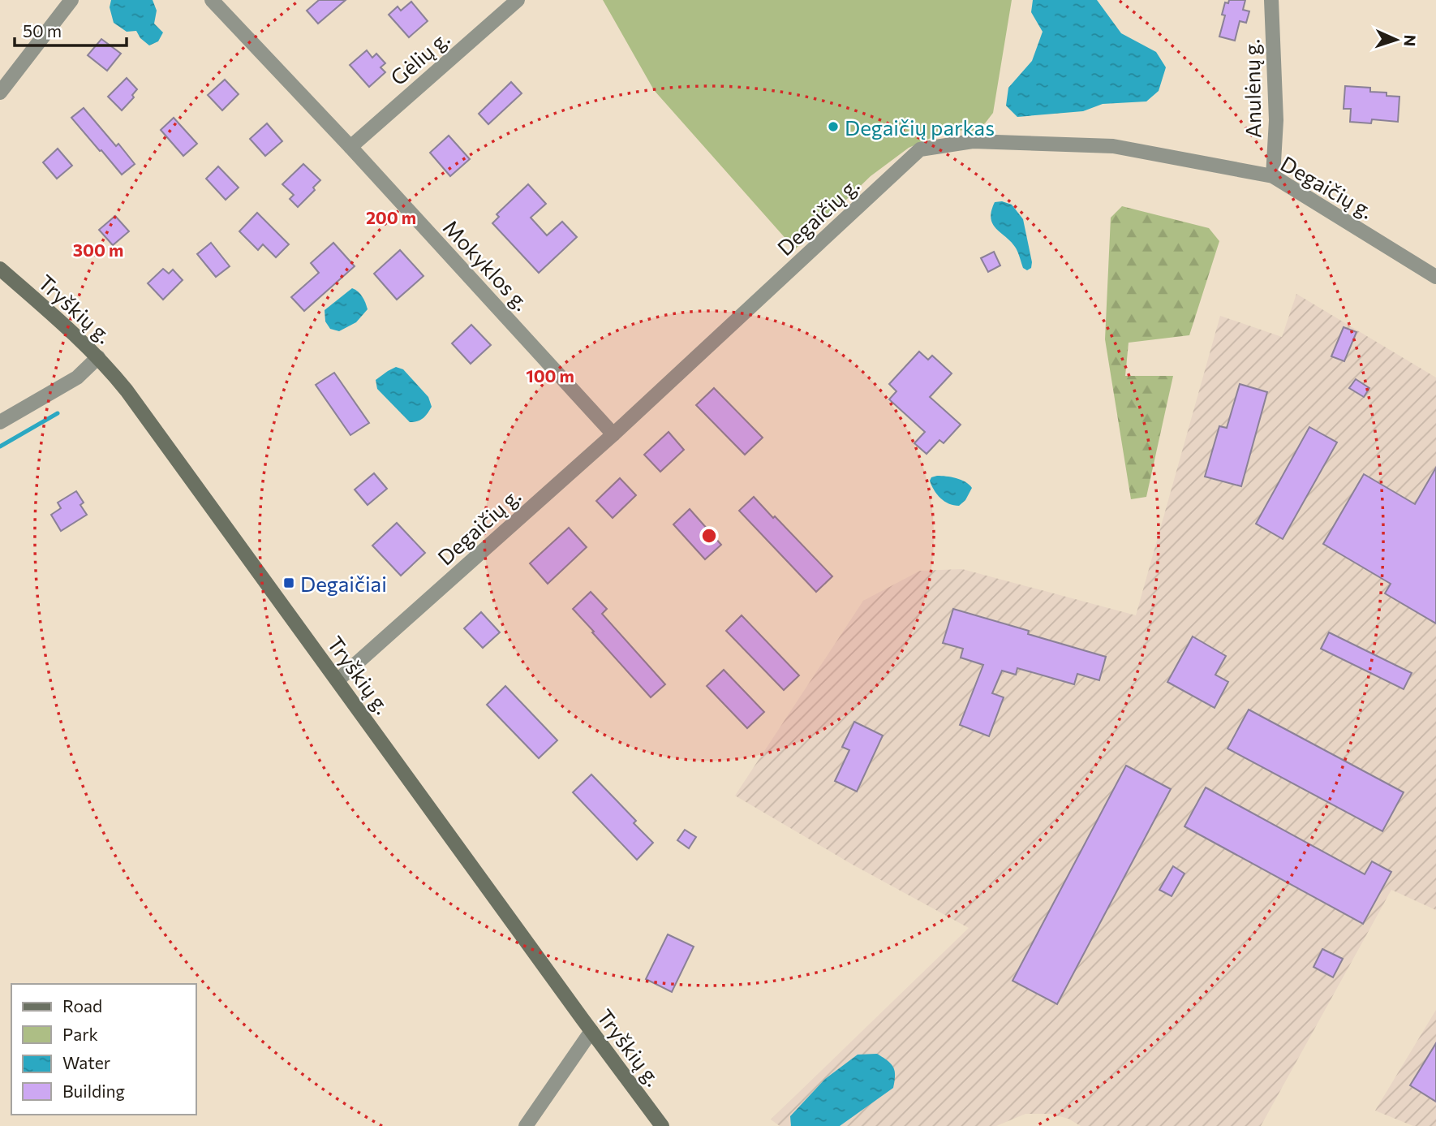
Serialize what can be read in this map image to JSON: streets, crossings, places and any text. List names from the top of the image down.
{
  "streets": {
    "main road": ["Tryškių g."],
    "street": [
      "Gėlių g.",
      "Anulėnų g.",
      "Degaičių g.",
      "Mokyklos g."
    ]
  },
  "crossings": [
    ["Gėlių g.", "Mokyklos g."],
    ["Anulėnų g.", "Degaičių g."],
    ["Degaičių g.", "Mokyklos g."],
    ["Degaičių g.", "Tryškių g."]
  ],
  "places": {
    "other": ["Degaičių parkas"],
    "transit": ["Degaičiai"]
  },
  "legend": [
    "Road",
    "Park",
    "Water",
    "Building"
  ],
  "scale_bar": "50 m",
  "north": "right",
  "rings": ["200 m", "300 m", "100 m"]
}
